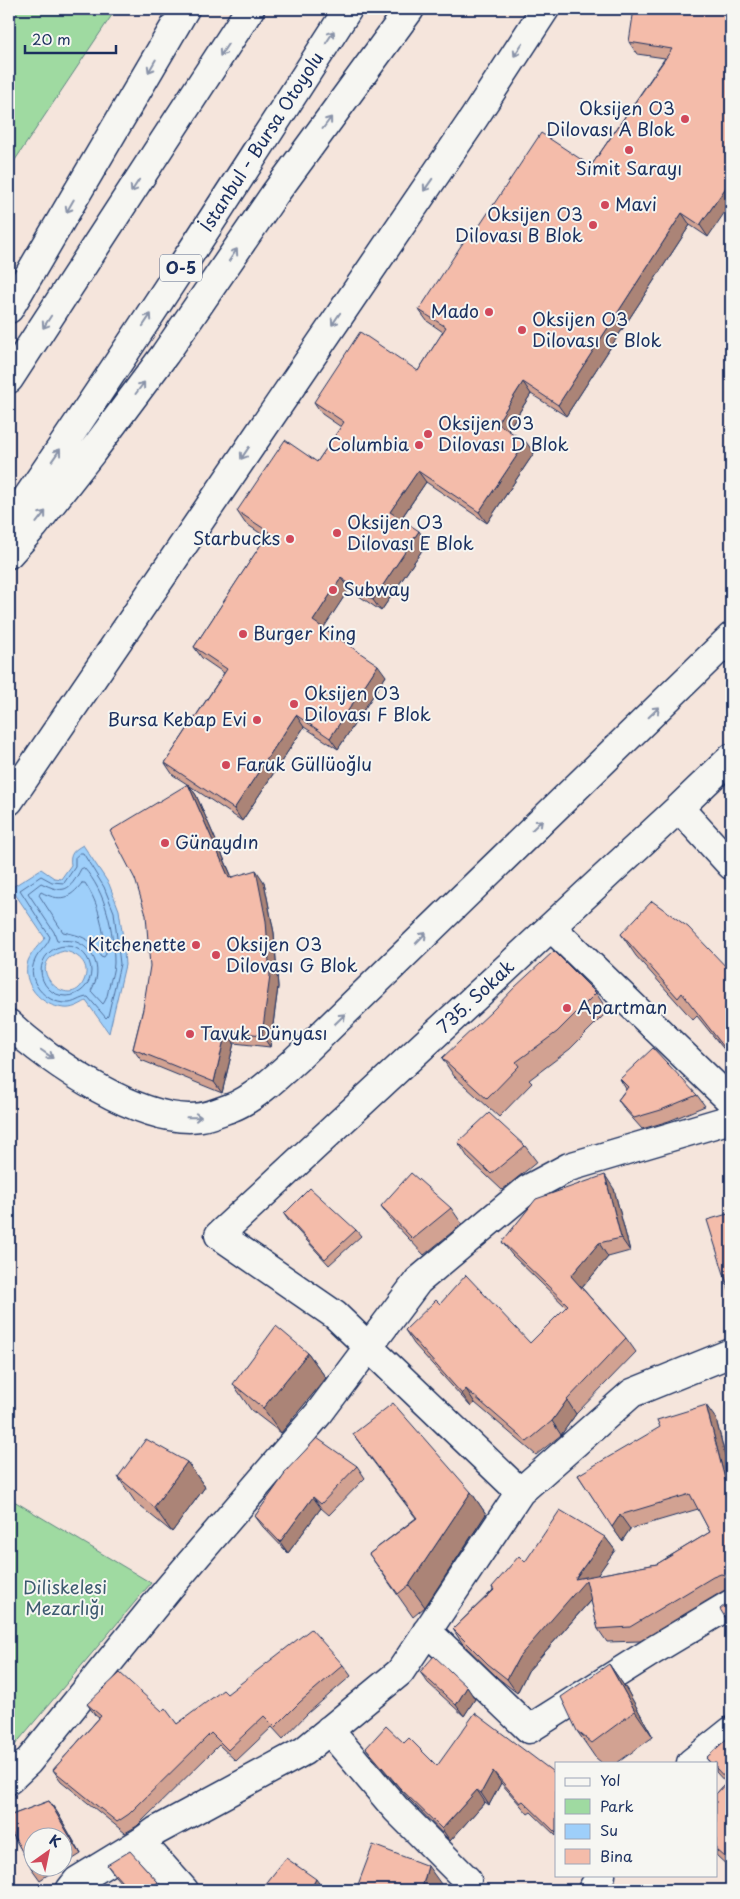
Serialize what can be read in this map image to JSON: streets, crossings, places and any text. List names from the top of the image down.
{
  "streets": {
    "main road": ["İstanbul - Bursa Otoyolu", "O-5", "735. Sokak"]
  },
  "parks": ["Diliskelesi Mezarlığı"],
  "places": [
    "Oksijen O3 Dilovası A Blok",
    "Simit Sarayı",
    "Mavi",
    "Oksijen O3 Dilovası B Blok",
    "Mado",
    "Oksijen O3 Dilovası C Blok",
    "Oksijen O3 Dilovası D Blok",
    "Columbia",
    "Oksijen O3 Dilovası E Blok",
    "Starbucks",
    "Subway",
    "Burger King",
    "Oksijen O3 Dilovası F Blok",
    "Bursa Kebap Evi",
    "Faruk Güllüoğlu",
    "Günaydın",
    "Kitchenette",
    "Oksijen O3 Dilovası G Blok",
    "Apartman",
    "Tavuk Dünyası"
  ],
  "legend": [
    "Yol",
    "Park",
    "Su",
    "Bina"
  ],
  "scale_bar": "20 m",
  "north": "top right"
}
